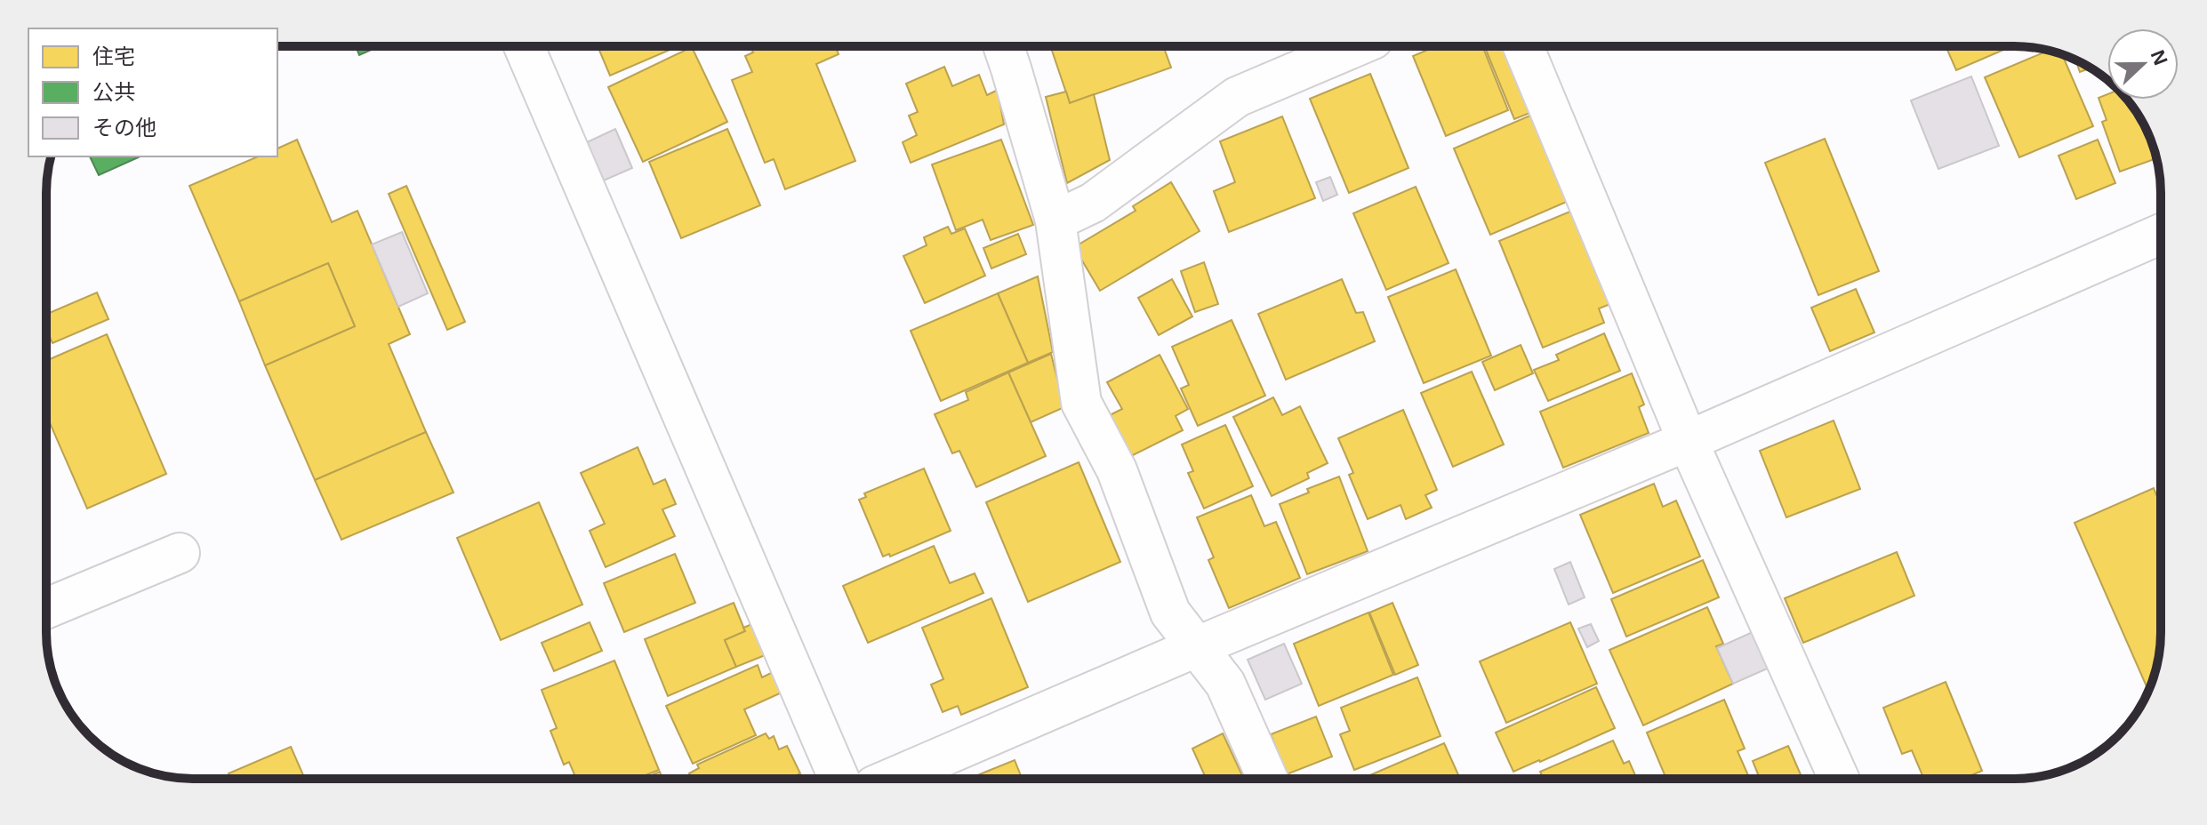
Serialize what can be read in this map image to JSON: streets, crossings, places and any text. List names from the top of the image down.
{
  "legend": ["住宅", "公共", "その他"],
  "north": "right"
}
